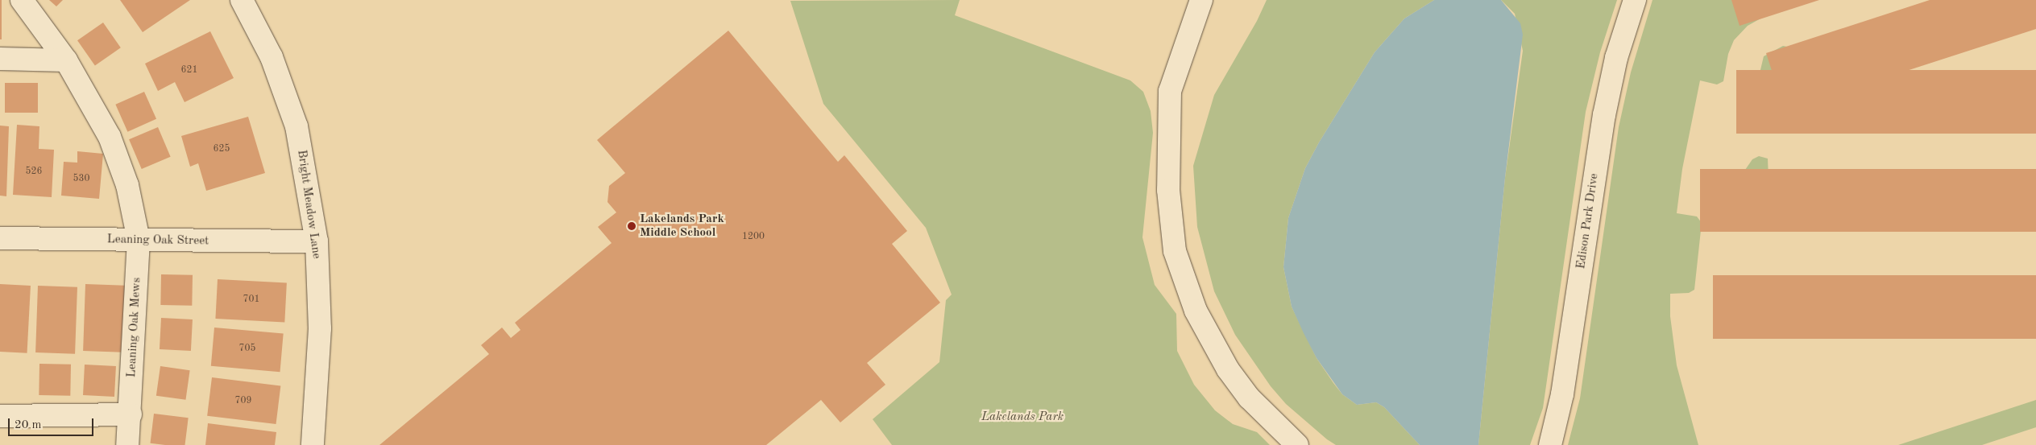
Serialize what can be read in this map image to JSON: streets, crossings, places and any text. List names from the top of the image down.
{
  "streets": {
    "street": [
      "Bright Meadow Lane",
      "Edison Park Drive",
      "Leaning Oak Street",
      "Leaning Oak Mews"
    ]
  },
  "crossings": [
    ["Bright Meadow Lane", "Leaning Oak Street"],
    ["Leaning Oak Street", "Leaning Oak Mews"]
  ],
  "parks": ["Lakelands Park"],
  "places": ["Lakelands Park Middle School"],
  "house_numbers": [
    "621",
    "625",
    "526",
    "530",
    "1200",
    "701",
    "705",
    "709"
  ],
  "scale_bar": "20 m"
}
